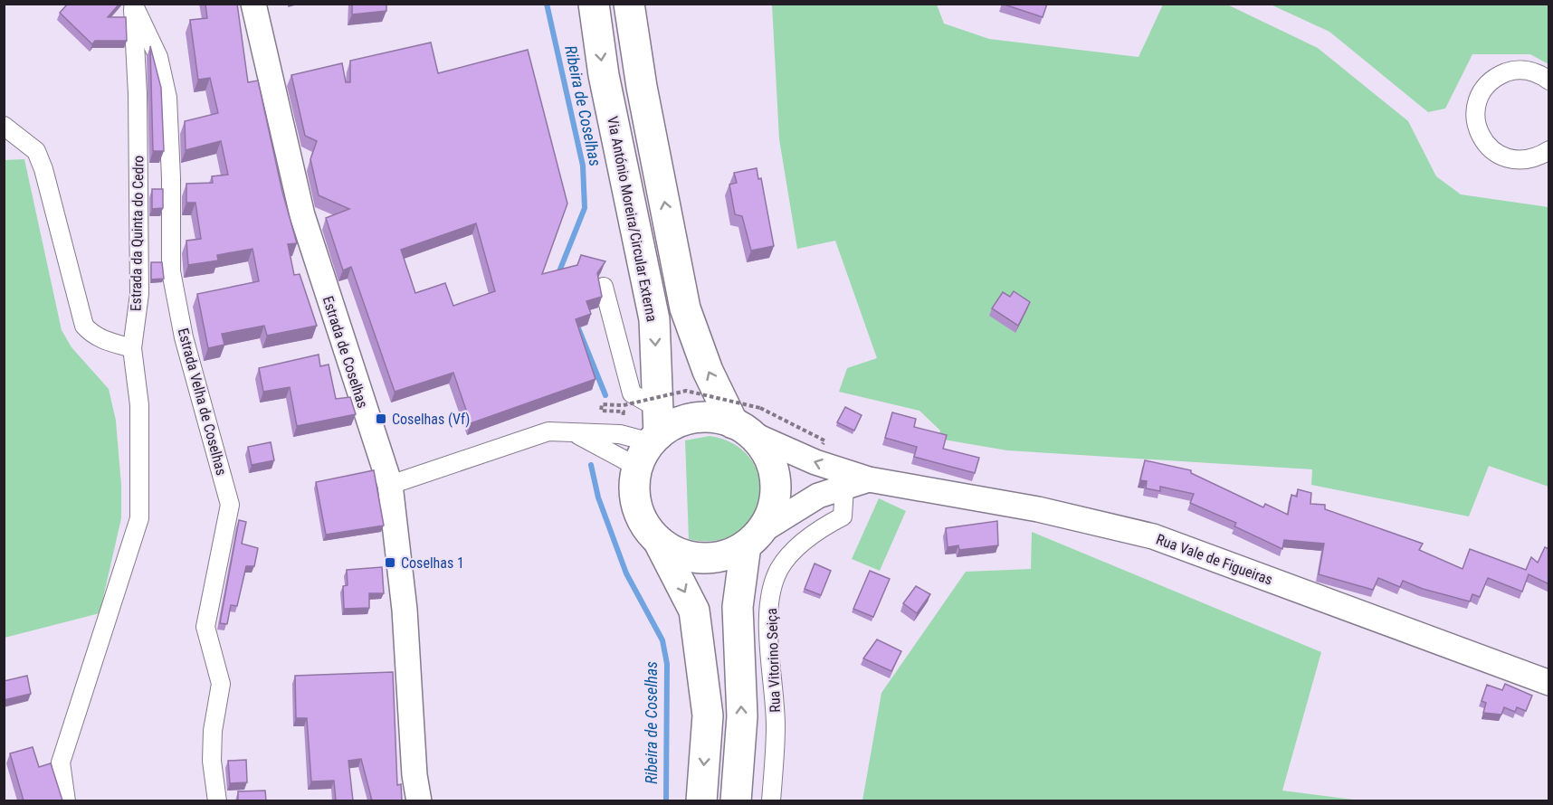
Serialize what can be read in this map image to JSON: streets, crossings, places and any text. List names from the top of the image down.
{
  "streets": {
    "highway": ["Via António Moreira/Circular Externa"],
    "street": [
      "Estrada da Quinta do Cedro",
      "Estrada de Coselhas",
      "Estrada Velha de Coselhas",
      "Rua Vale de Figueiras",
      "Rua Vitorino Seiça"
    ]
  },
  "crossings": [
    ["Via António Moreira/Circular Externa", "Rua Vale de Figueiras"],
    ["Estrada da Quinta do Cedro", "Estrada Velha de Coselhas"],
    ["Rua Vale de Figueiras", "Rua Vitorino Seiça"]
  ],
  "water": ["Ribeira de Coselhas"],
  "places": {
    "transit": ["Coselhas (Vf)", "Coselhas 1"]
  }
}
